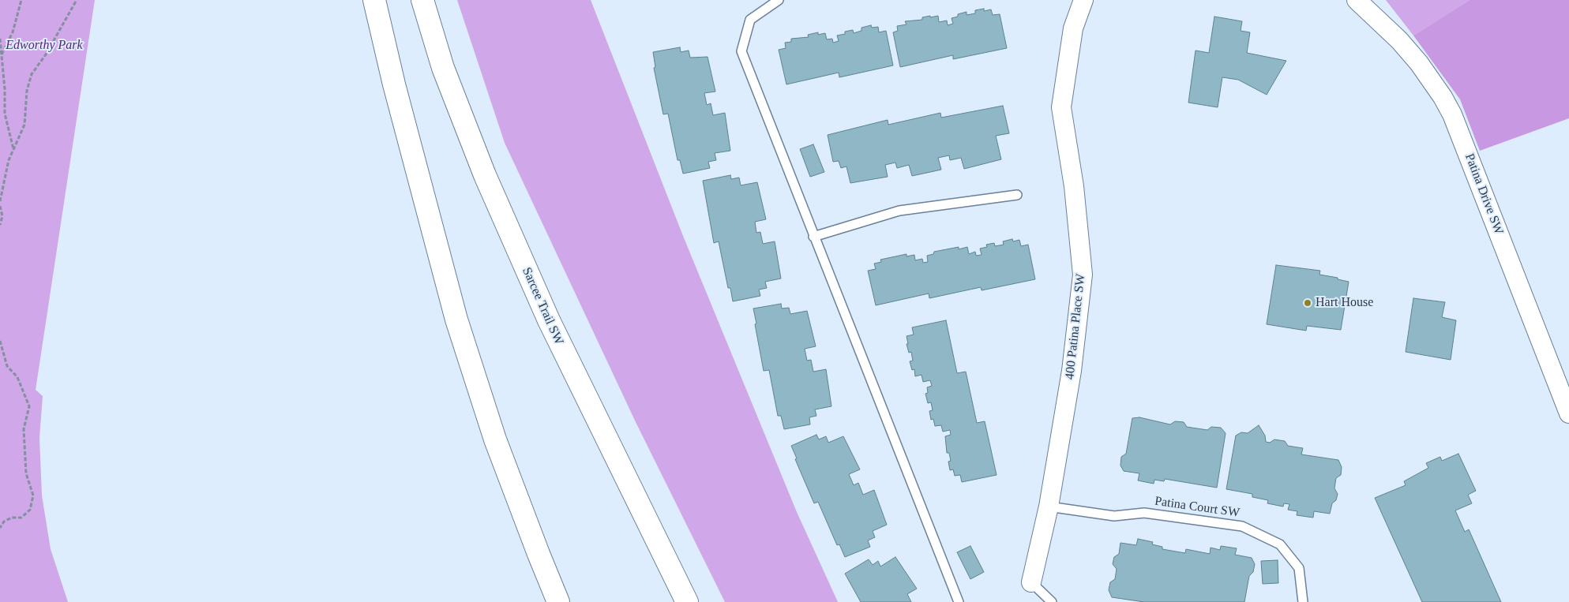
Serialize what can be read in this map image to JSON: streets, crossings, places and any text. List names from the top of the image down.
{
  "streets": {
    "highway": ["Sarcee Trail SW"],
    "street": ["Patina Drive SW", "400 Patina Place SW"],
    "lane": ["Patina Court SW"]
  },
  "crossings": [
    ["400 Patina Place SW", "Patina Court SW"]
  ],
  "parks": ["Edworthy Park"],
  "places": ["Hart House"]
}
